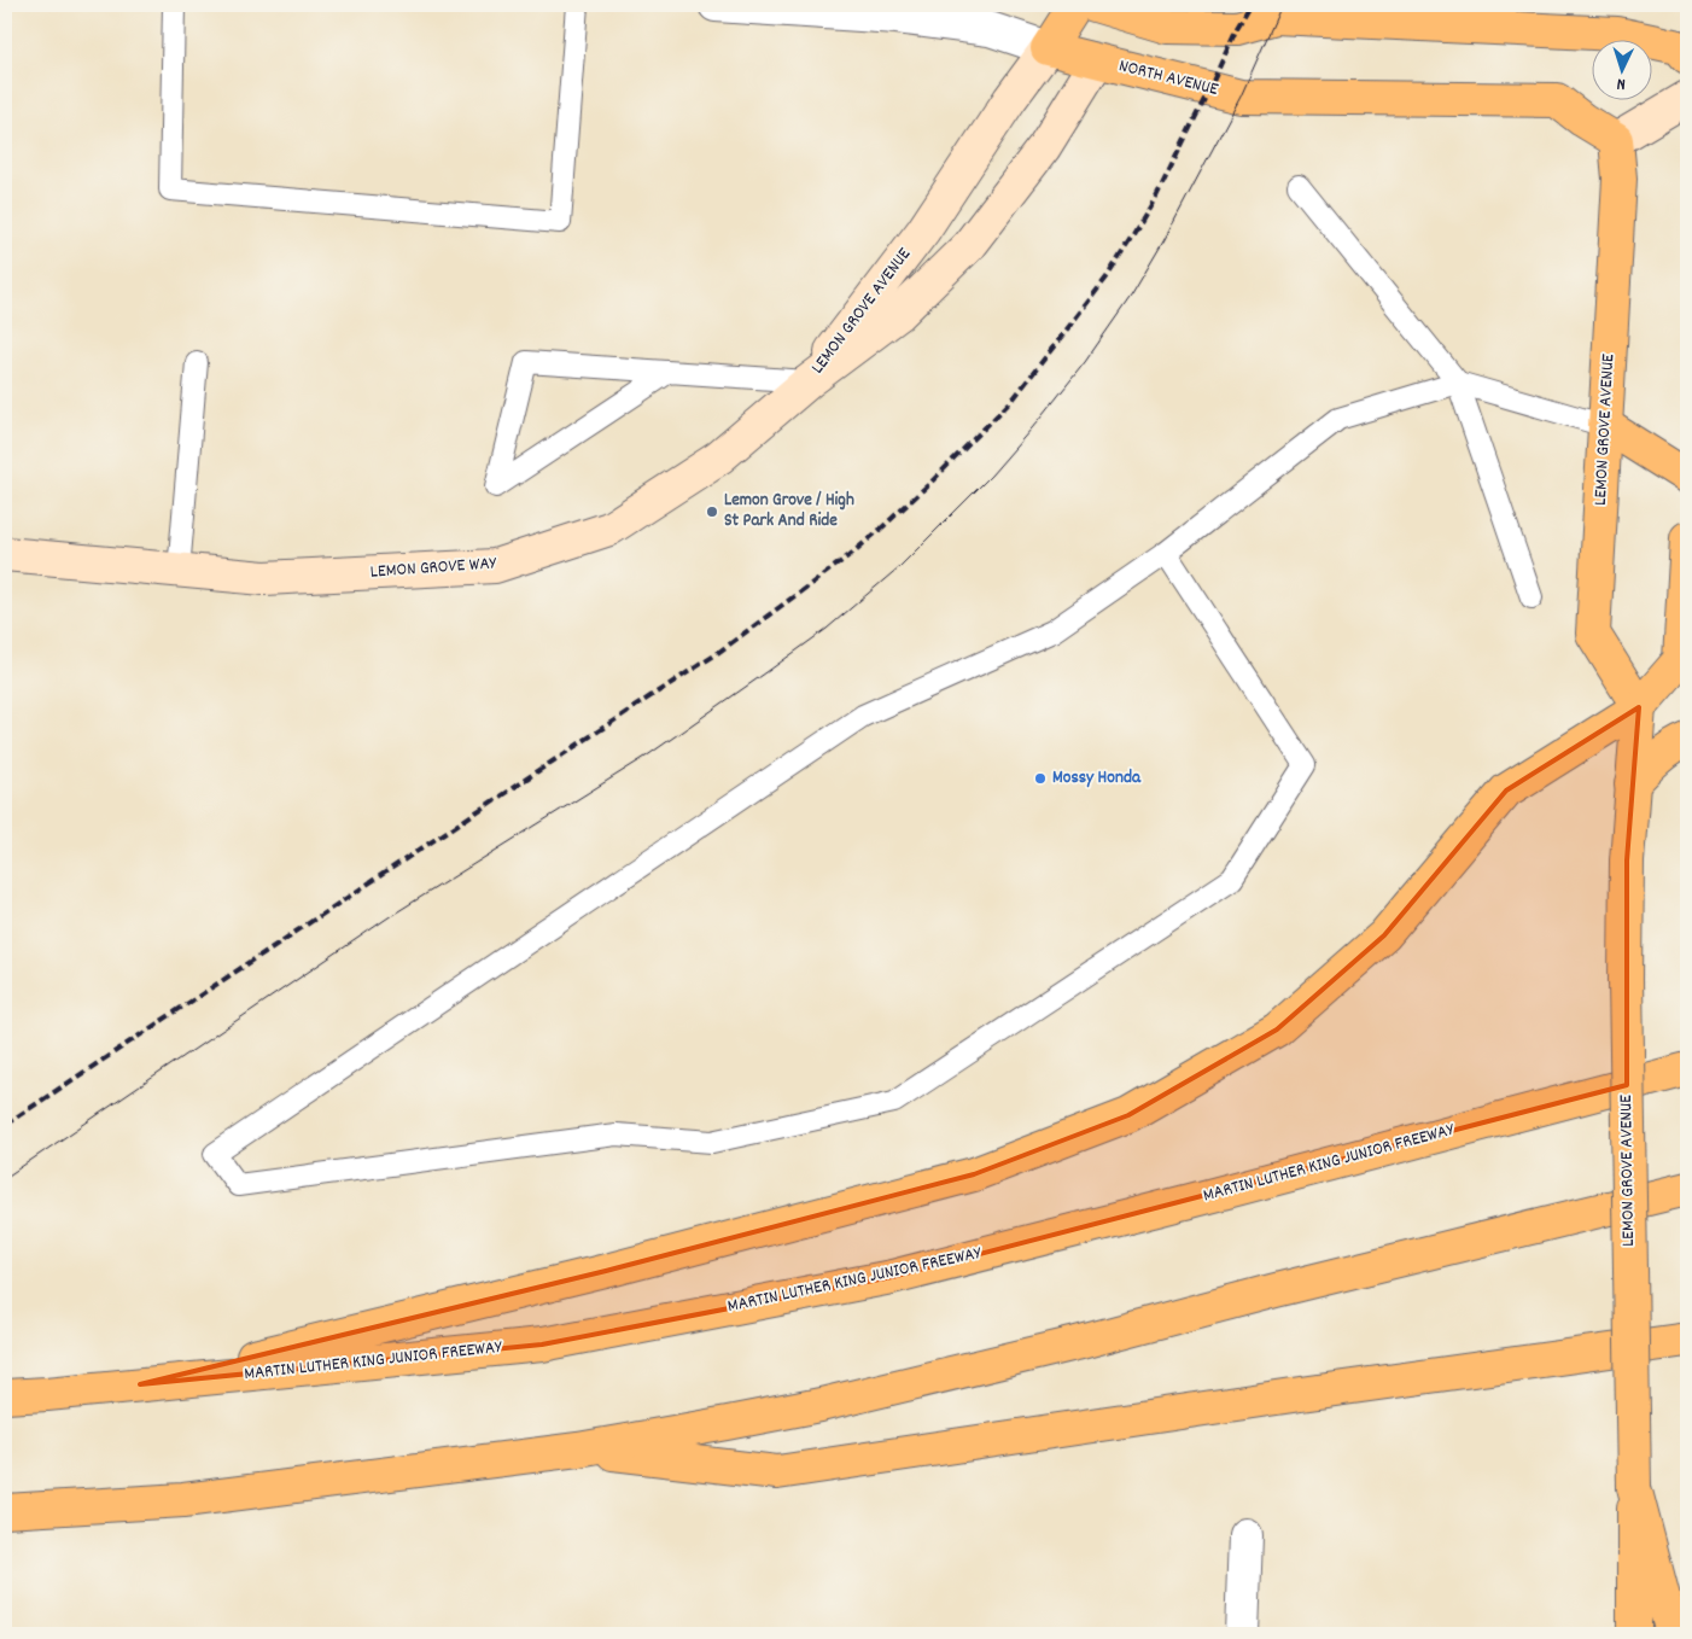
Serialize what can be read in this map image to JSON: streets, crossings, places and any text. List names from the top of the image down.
{
  "streets": {
    "main road": [
      "NORTH AVENUE",
      "LEMON GROVE AVENUE",
      "LEMON GROVE WAY",
      "MARTIN LUTHER KING JUNIOR FREEWAY"
    ]
  },
  "crossings": [
    ["NORTH AVENUE", "LEMON GROVE AVENUE"],
    ["LEMON GROVE AVENUE", "LEMON GROVE WAY"]
  ],
  "places": ["Lemon Grove / High St Park And Ride", "Mossy Honda"],
  "north": "bottom"
}
